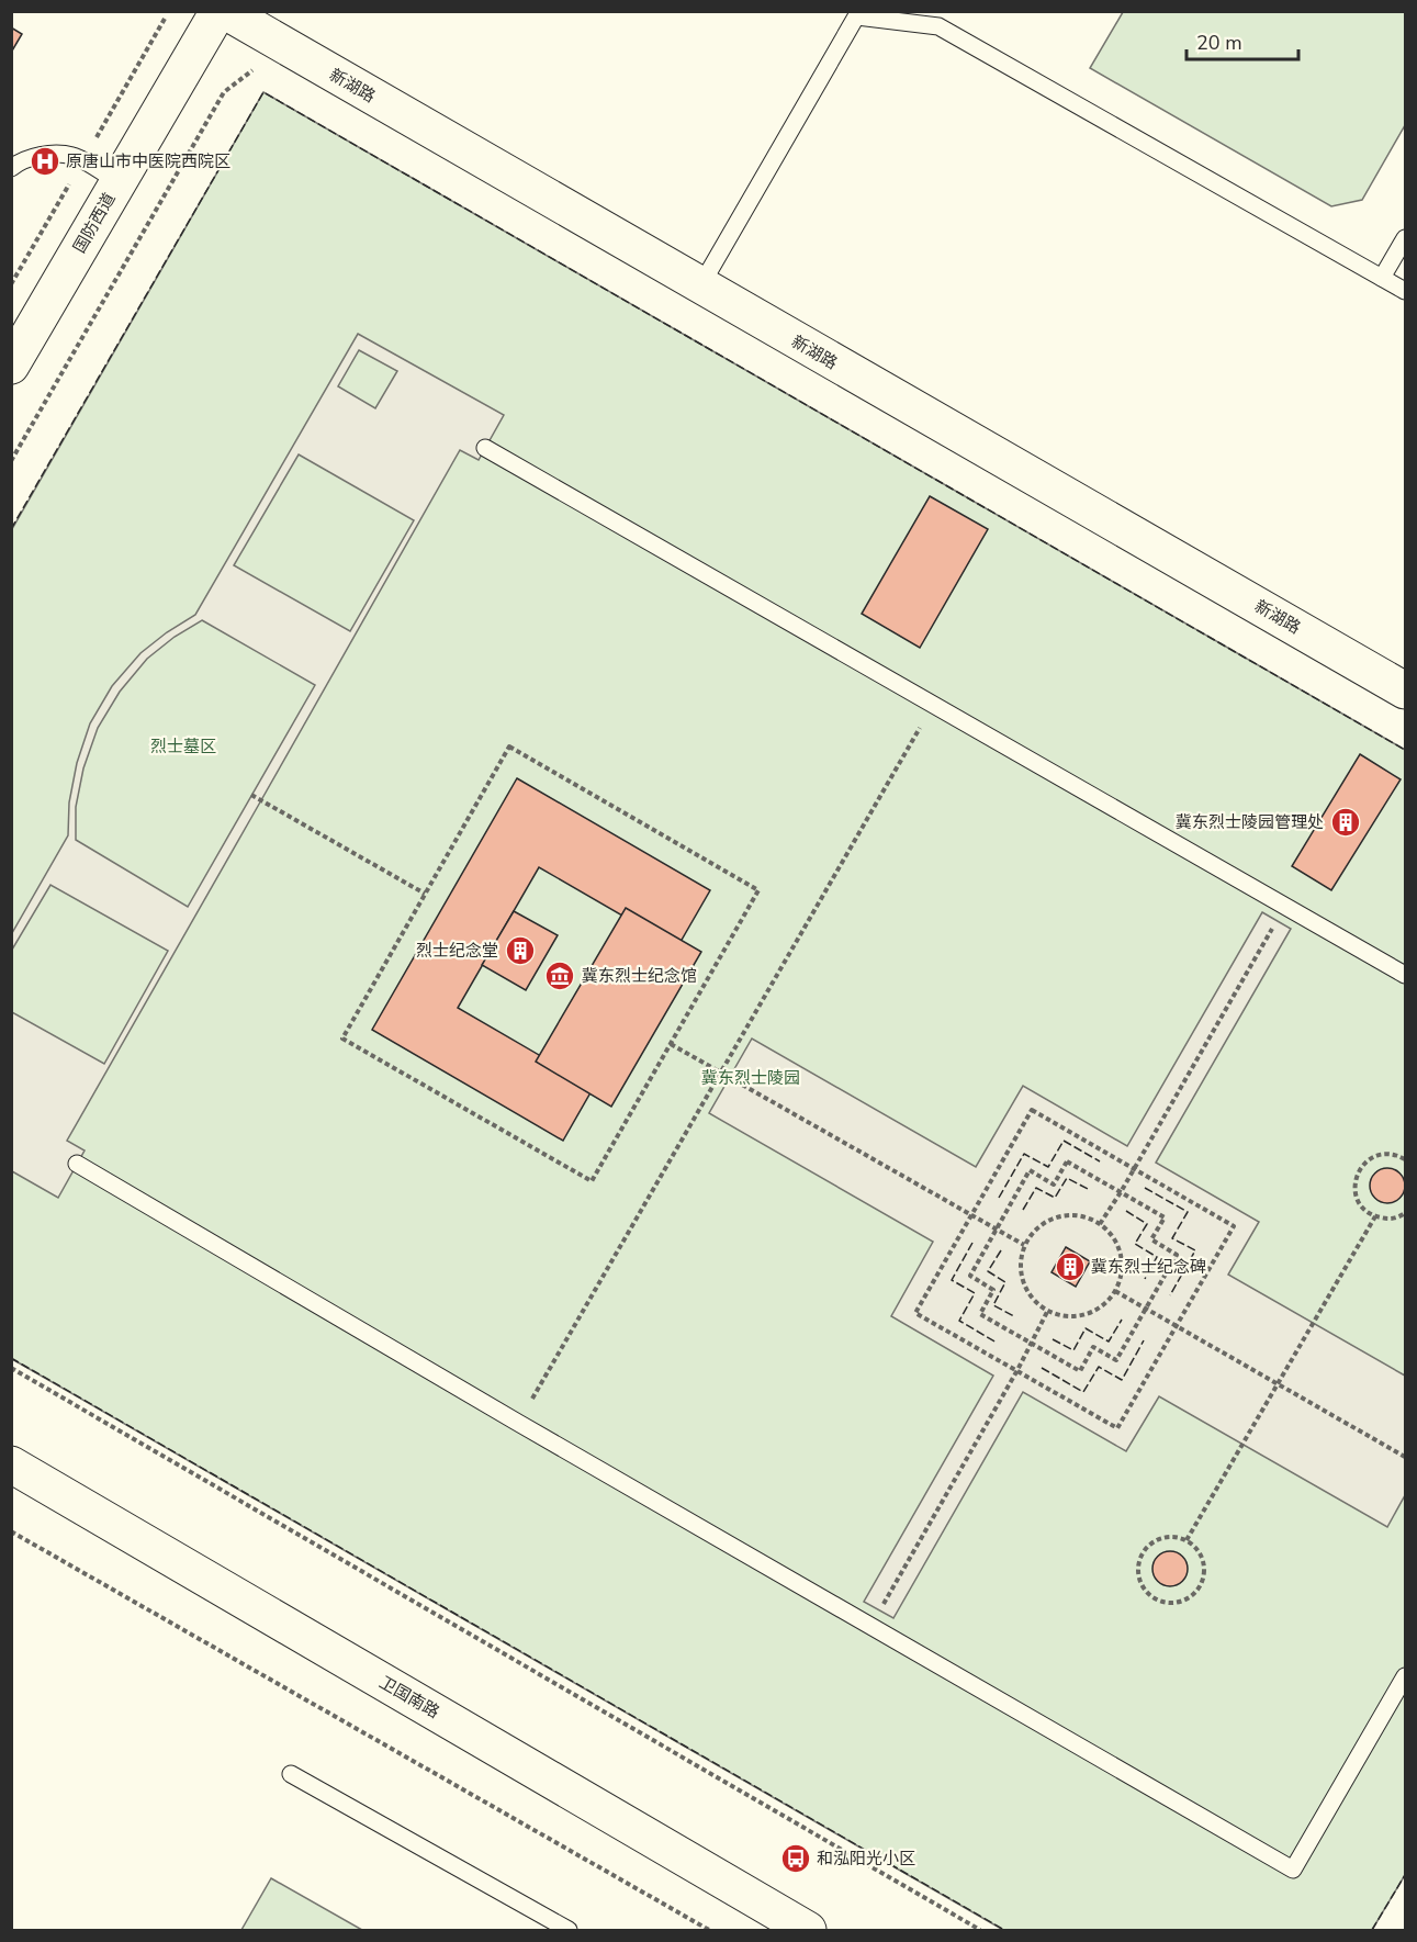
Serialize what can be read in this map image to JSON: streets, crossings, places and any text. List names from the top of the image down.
{
  "streets": {
    "street": ["新湖路", "国防西道", "卫国南路"]
  },
  "parks": ["烈士墓区", "冀东烈士陵园"],
  "places": {
    "hospital": ["原唐山市中医院西院区"],
    "building": ["冀东烈士陵园管理处", "烈士纪念堂", "冀东烈士纪念碑"],
    "museum": ["冀东烈士纪念馆"],
    "bus stop": ["和泓阳光小区"]
  },
  "scale_bar": "20 m"
}
